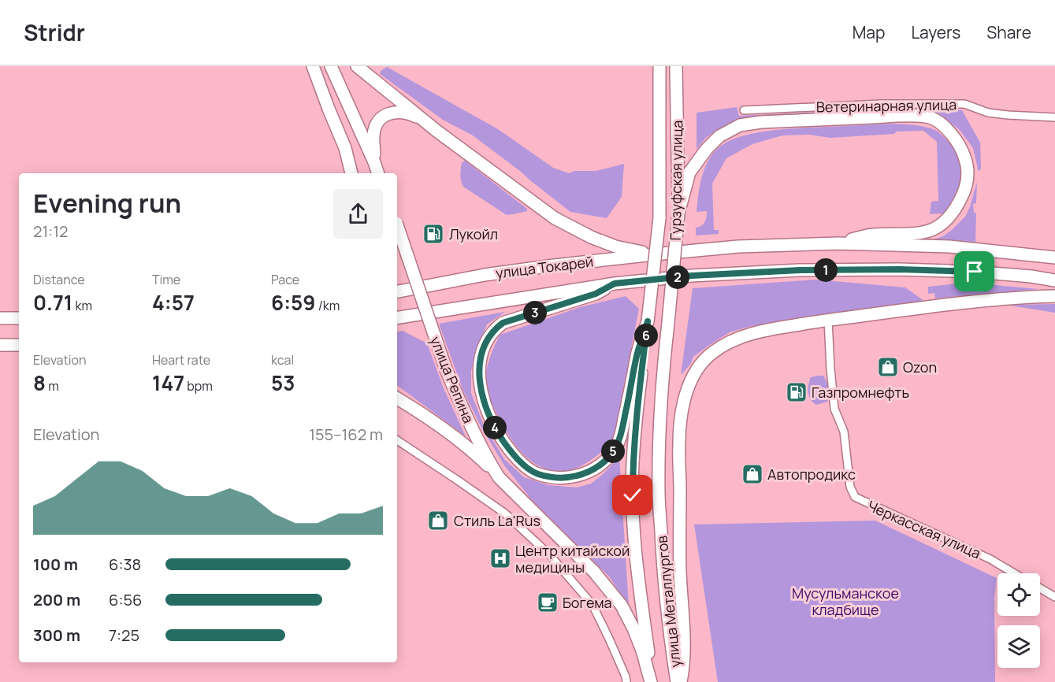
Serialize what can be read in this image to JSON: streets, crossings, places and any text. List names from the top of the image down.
{
  "streets": {
    "main road": [
      "Гурзуфская улица",
      "улица Токарей",
      "улица Репина",
      "улица Металлургов"
    ],
    "street": ["Ветеринарная улица", "Черкасская улица"]
  },
  "crossings": [
    ["Гурзуфская улица", "улица Металлургов"],
    ["улица Репина", "улица Металлургов"]
  ],
  "parks": ["Мусульманское кладбище"],
  "places": {
    "fuel station": ["Лукойл", "Газпромнефть"],
    "shop": ["Ozon", "Автопродикс", "Стиль La'Rus"],
    "hospital": ["Центр китайской медицины"],
    "cafe": ["Богема"]
  },
  "page": {
    "header": "Stridr",
    "nav": ["Map", "Layers", "Share"],
    "heading": ["Evening run", "21:12"],
    "stats": [
      ["Distance", "0.71 km"],
      ["Time", "4:57"],
      ["Pace", "6:59 /km"],
      ["Elevation", "8 m"],
      ["Heart rate", "147 bpm"],
      ["kcal", "53"]
    ],
    "pins": [
      "1",
      "2",
      "3",
      "6",
      "4",
      "5"
    ],
    "chart": ["Elevation", "155–162 m"],
    "list": [
      {
        "name": "100 m",
        "note": "6:38"
      },
      {
        "name": "200 m",
        "note": "6:56"
      },
      {
        "name": "300 m",
        "note": "7:25"
      }
    ]
  }
}
